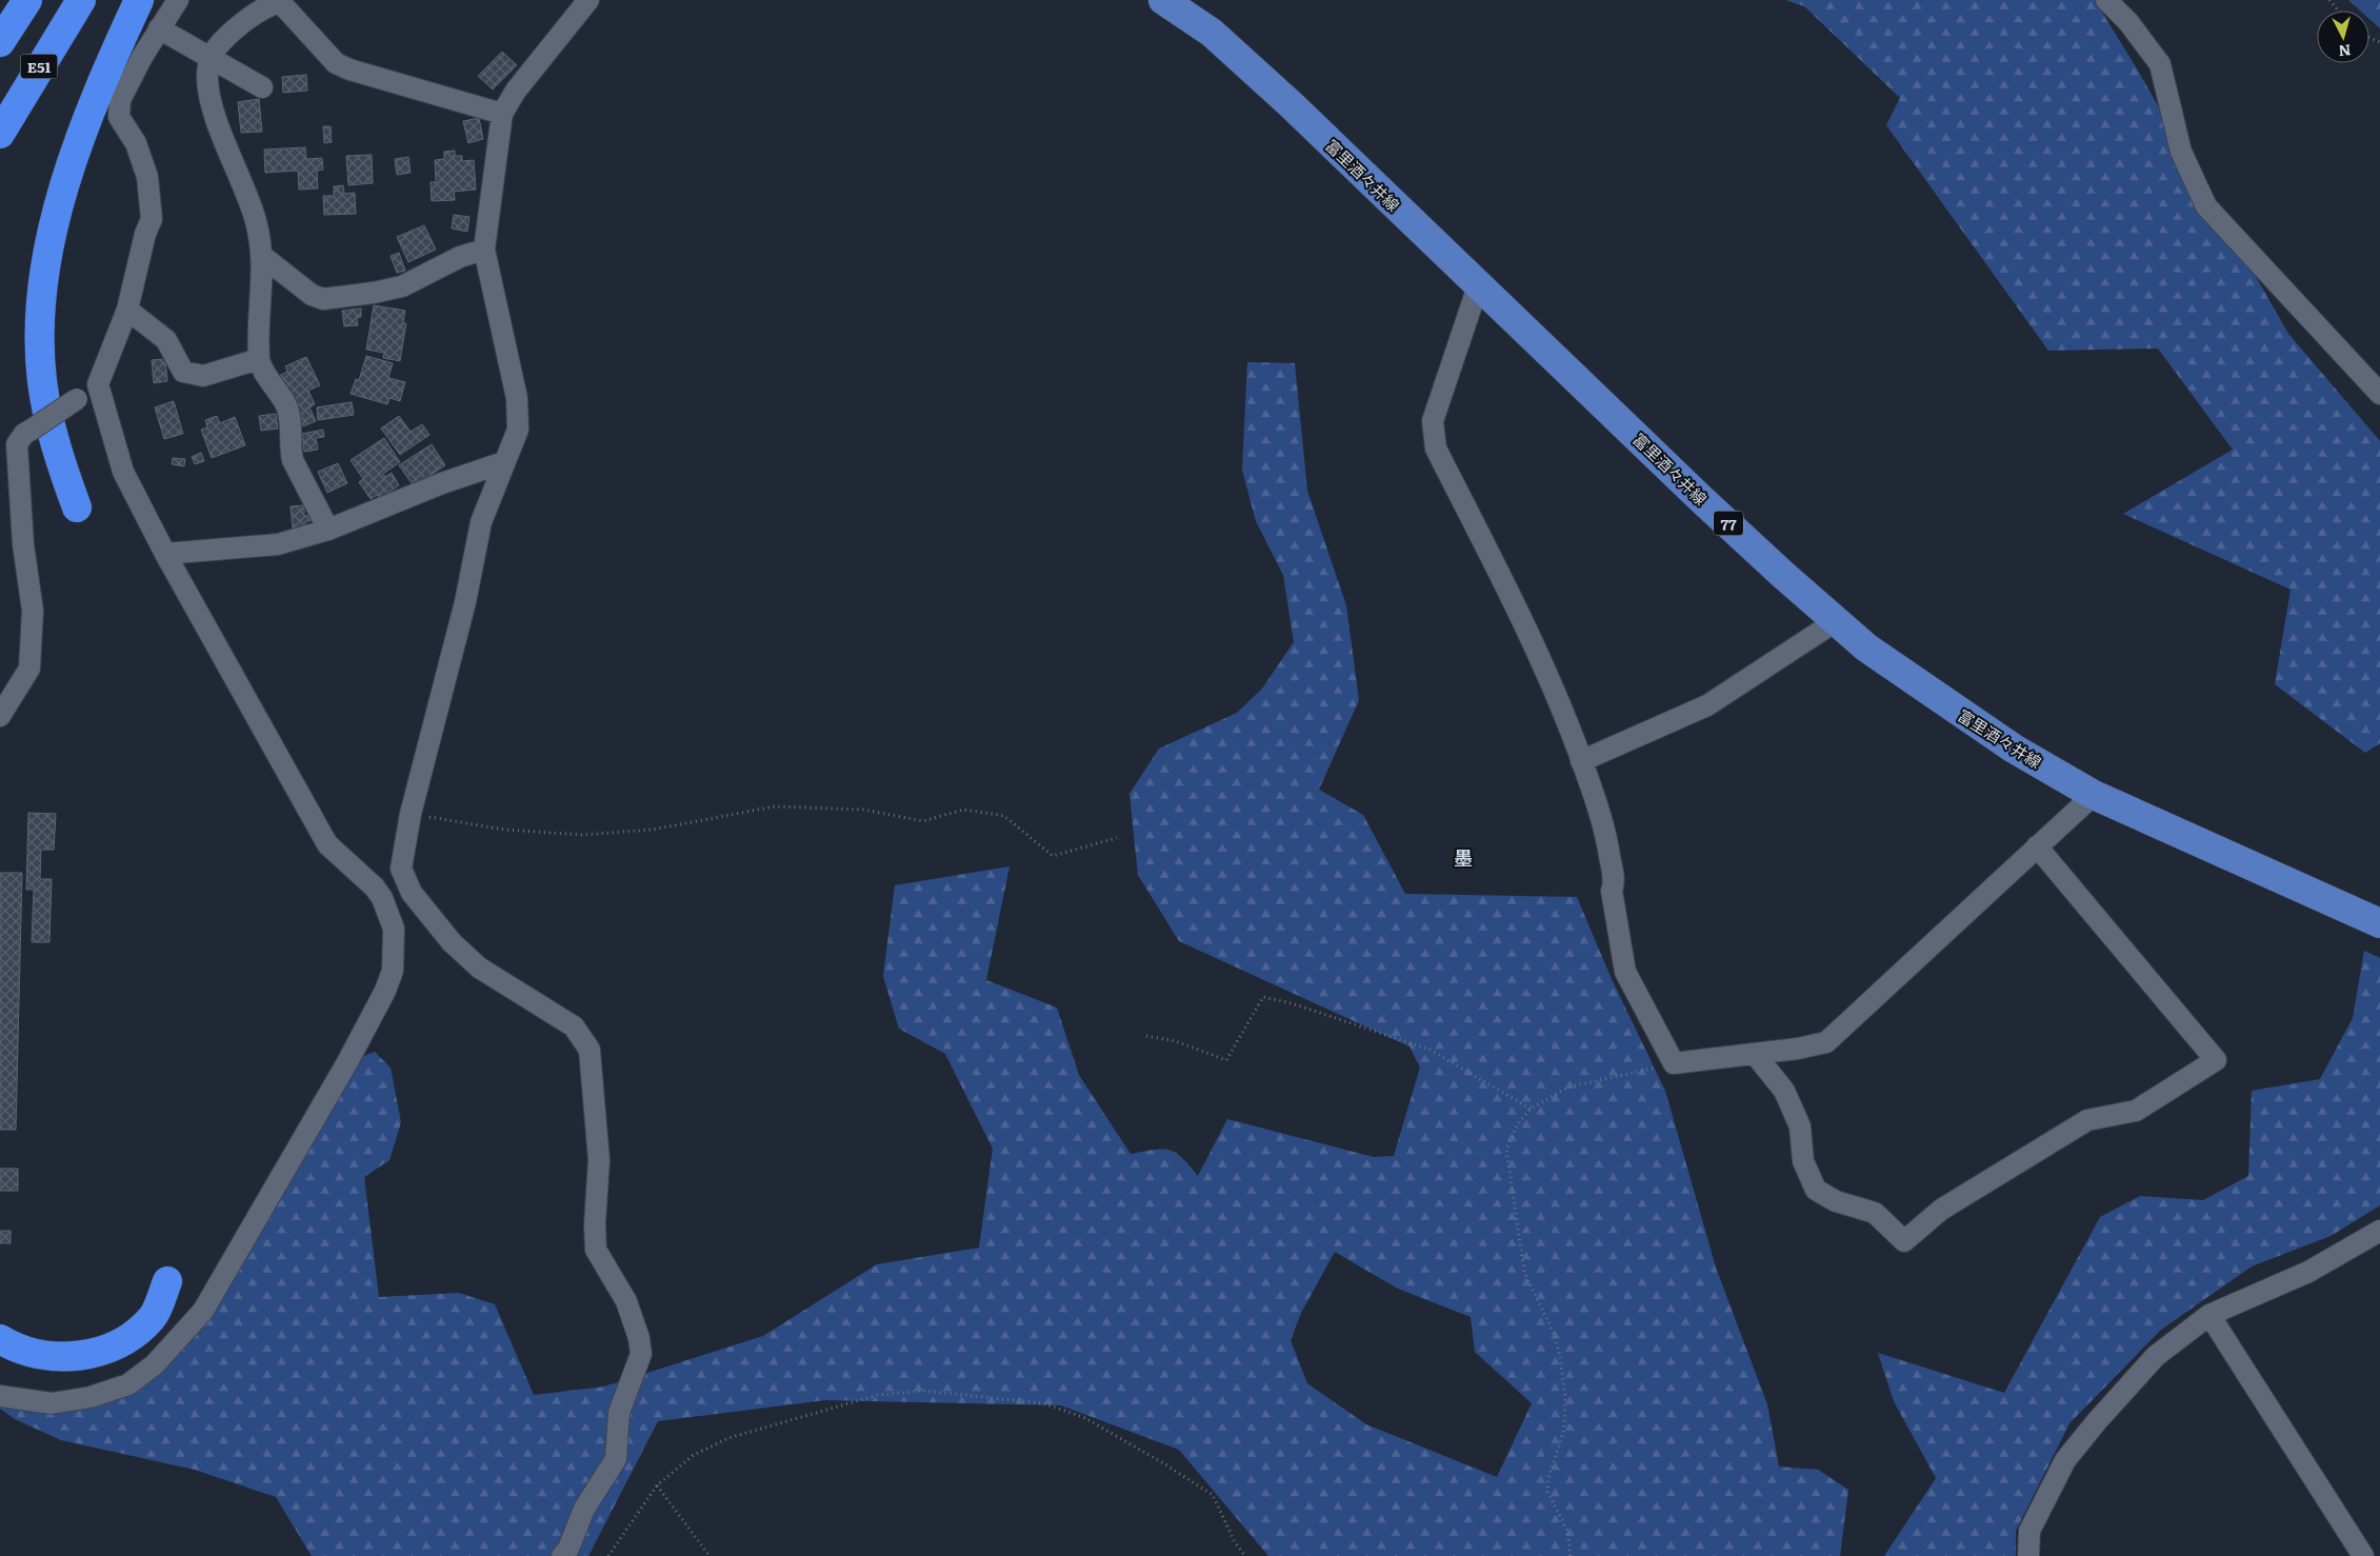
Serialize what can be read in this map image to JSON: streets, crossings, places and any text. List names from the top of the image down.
{
  "streets": {
    "highway": ["E51"],
    "main road": ["富里酒々井線", "77"]
  },
  "districts": ["墨"],
  "north": "bottom"
}
